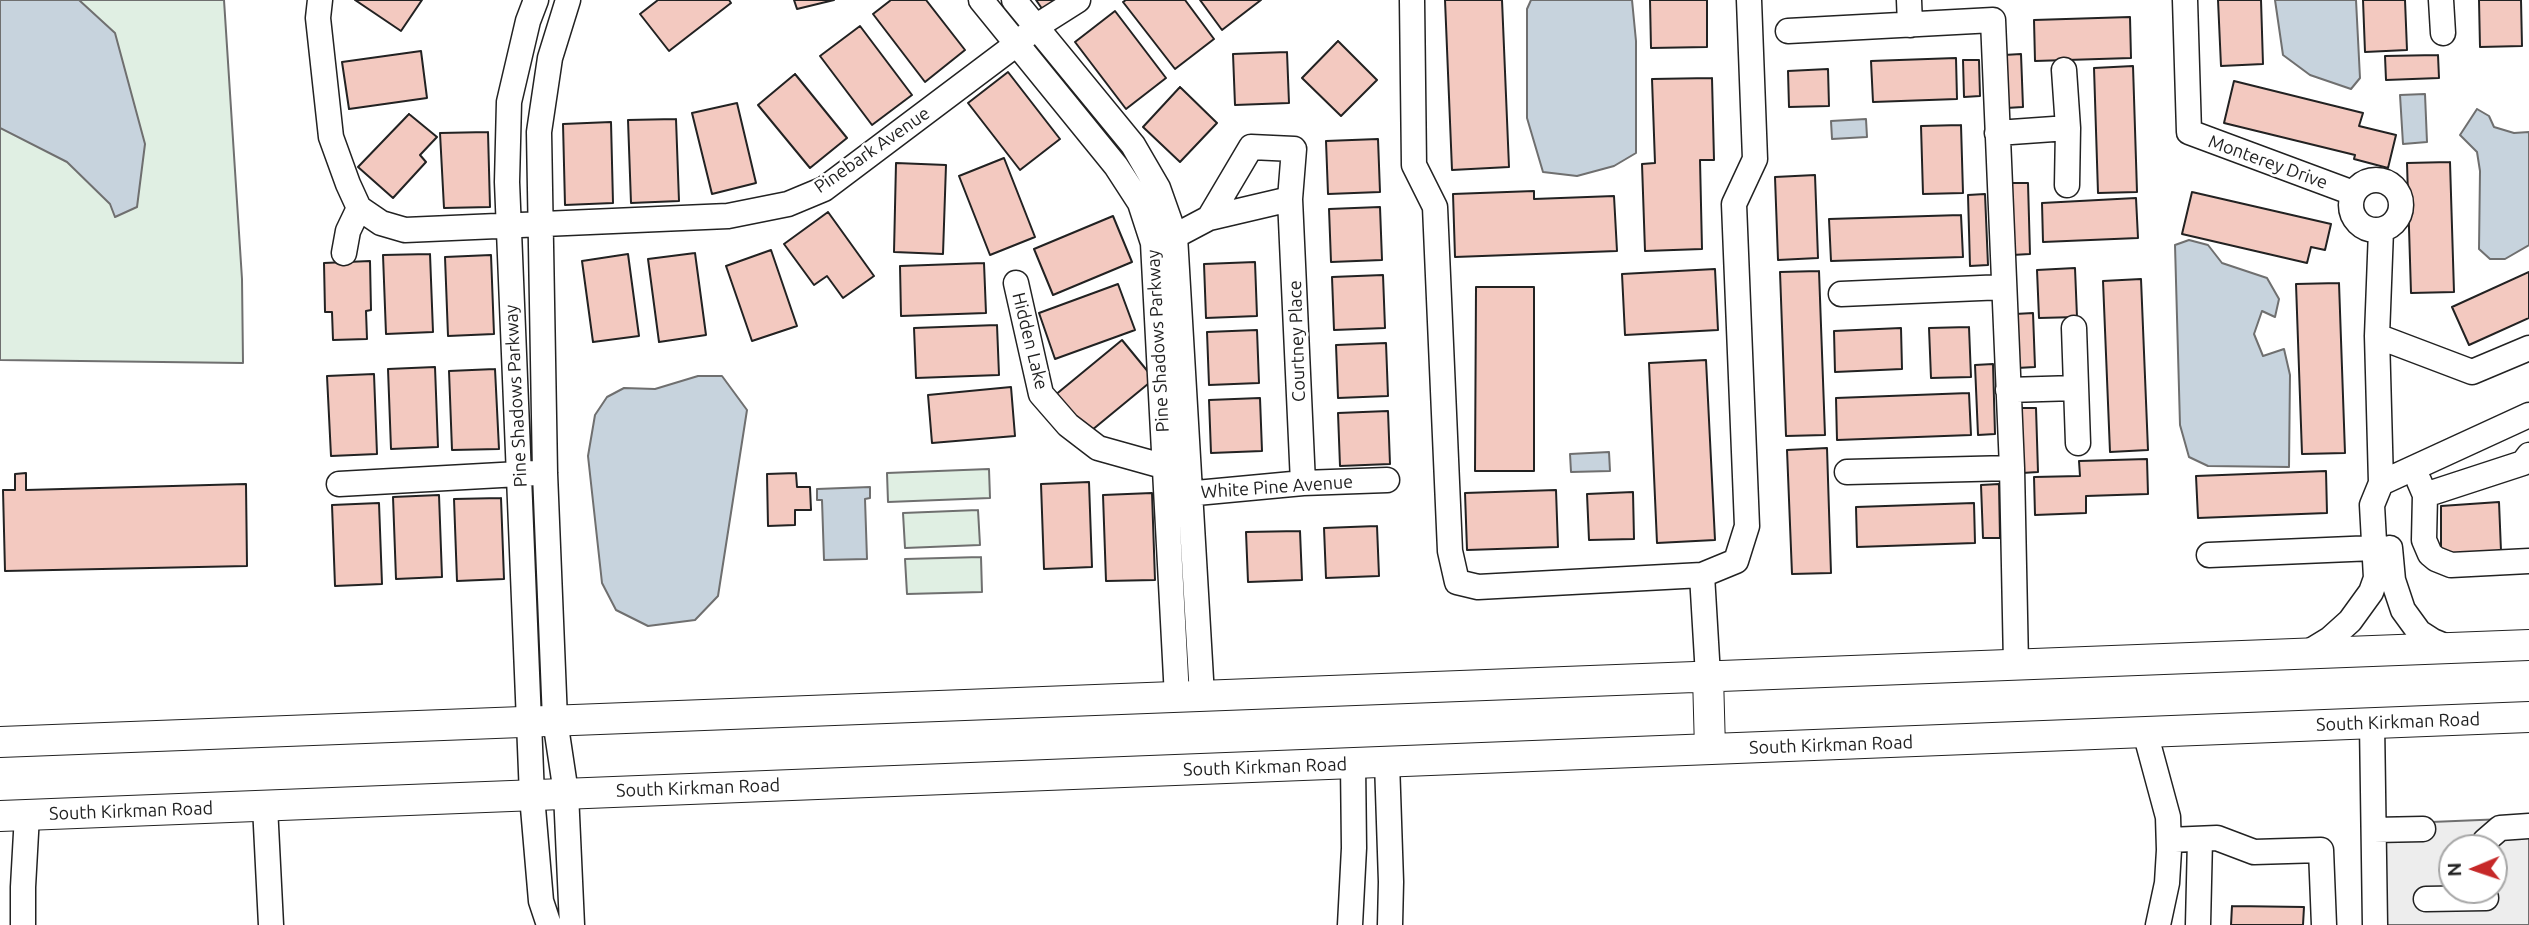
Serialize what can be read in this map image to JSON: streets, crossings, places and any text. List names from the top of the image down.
{
  "streets": {
    "main road": ["South Kirkman Road"],
    "street": [
      "Pinebark Avenue",
      "Monterey Drive",
      "Hidden Lake",
      "Pine Shadows Parkway",
      "Courtney Place",
      "White Pine Avenue"
    ]
  },
  "crossings": [
    ["Pinebark Avenue", "Pine Shadows Parkway"],
    ["Hidden Lake", "Pine Shadows Parkway"],
    ["Pine Shadows Parkway", "White Pine Avenue"],
    ["Pine Shadows Parkway", "South Kirkman Road"],
    ["Courtney Place", "White Pine Avenue"]
  ],
  "north": "left"
}
